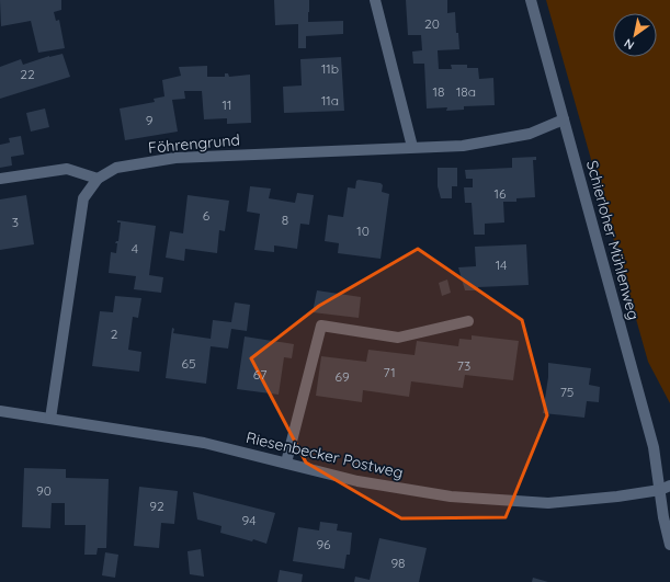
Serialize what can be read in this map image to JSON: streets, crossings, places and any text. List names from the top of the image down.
{
  "streets": {
    "street": ["Föhrengrund", "Schierloher Mühlenweg", "Riesenbecker Postweg"]
  },
  "crossings": [
    ["Föhrengrund", "Schierloher Mühlenweg"],
    ["Föhrengrund", "Riesenbecker Postweg"],
    ["Schierloher Mühlenweg", "Riesenbecker Postweg"]
  ],
  "house_numbers": [
    "20",
    "11b",
    "22",
    "18",
    "18a",
    "11a",
    "11",
    "9",
    "16",
    "6",
    "8",
    "3",
    "10",
    "4",
    "14",
    "2",
    "65",
    "73",
    "71",
    "67",
    "69",
    "75",
    "90",
    "92",
    "94",
    "96",
    "98"
  ],
  "north": "bottom left"
}
